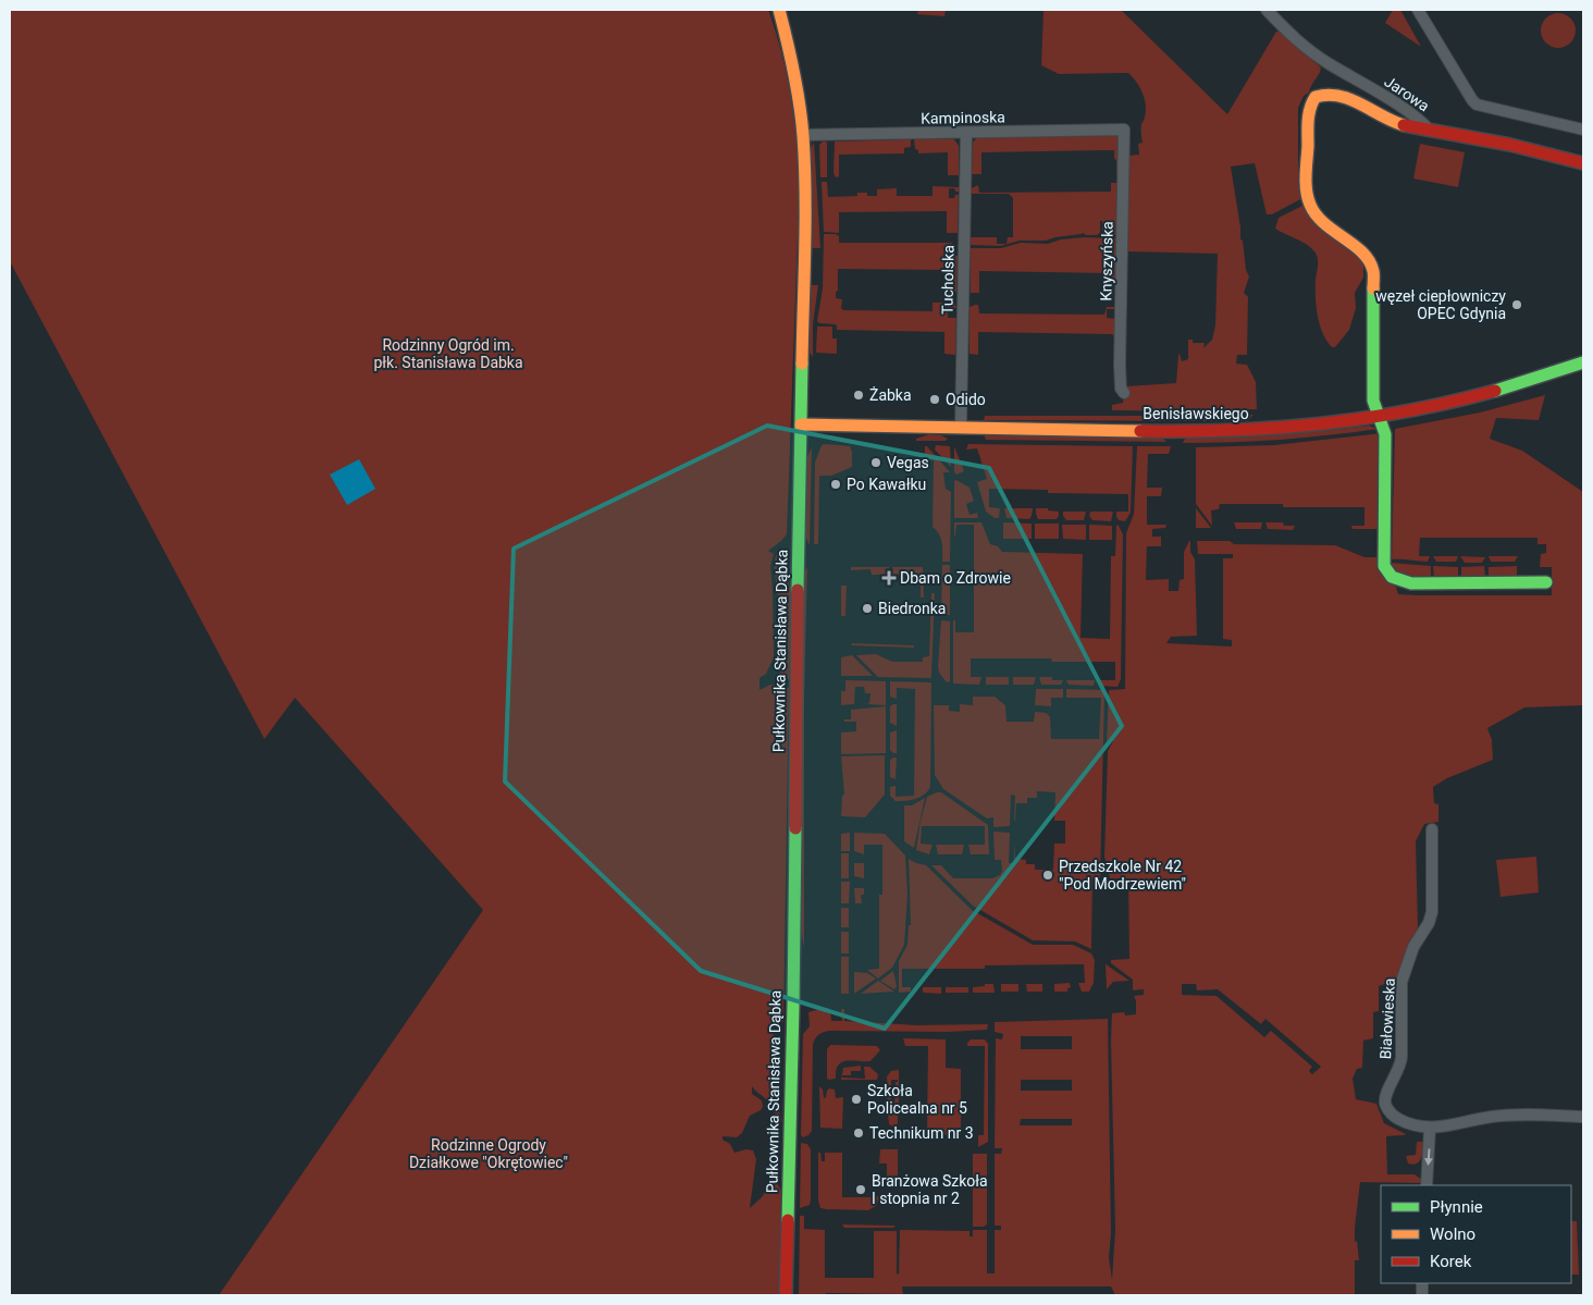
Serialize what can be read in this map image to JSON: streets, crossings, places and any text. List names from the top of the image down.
{
  "streets": {
    "street": [
      "Jarowa",
      "Kampinoska",
      "Knyszyńska",
      "Tucholska",
      "Benisławskiego",
      "Pułkownika Stanisława Dąbka",
      "Białowieska"
    ]
  },
  "crossings": [
    ["Kampinoska", "Knyszyńska"],
    ["Kampinoska", "Tucholska"],
    ["Kampinoska", "Pułkownika Stanisława Dąbka"],
    ["Tucholska", "Benisławskiego"],
    ["Benisławskiego", "Pułkownika Stanisława Dąbka"]
  ],
  "parks": ["Rodzinny Ogród im. płk. Stanisława Dabka", "Rodzinne Ogrody Działkowe \"Okrętowiec\""],
  "places": {
    "other": [
      "węzeł ciepłowniczy OPEC Gdynia",
      "Żabka",
      "Odido",
      "Vegas",
      "Po Kawałku",
      "Biedronka",
      "Przedszkole Nr 42 \"Pod Modrzewiem\"",
      "Szkoła Policealna nr 5",
      "Technikum nr 3",
      "Branżowa Szkoła I stopnia nr 2"
    ],
    "health": ["Dbam o Zdrowie"]
  },
  "legend": ["Płynnie", "Wolno", "Korek"]
}
